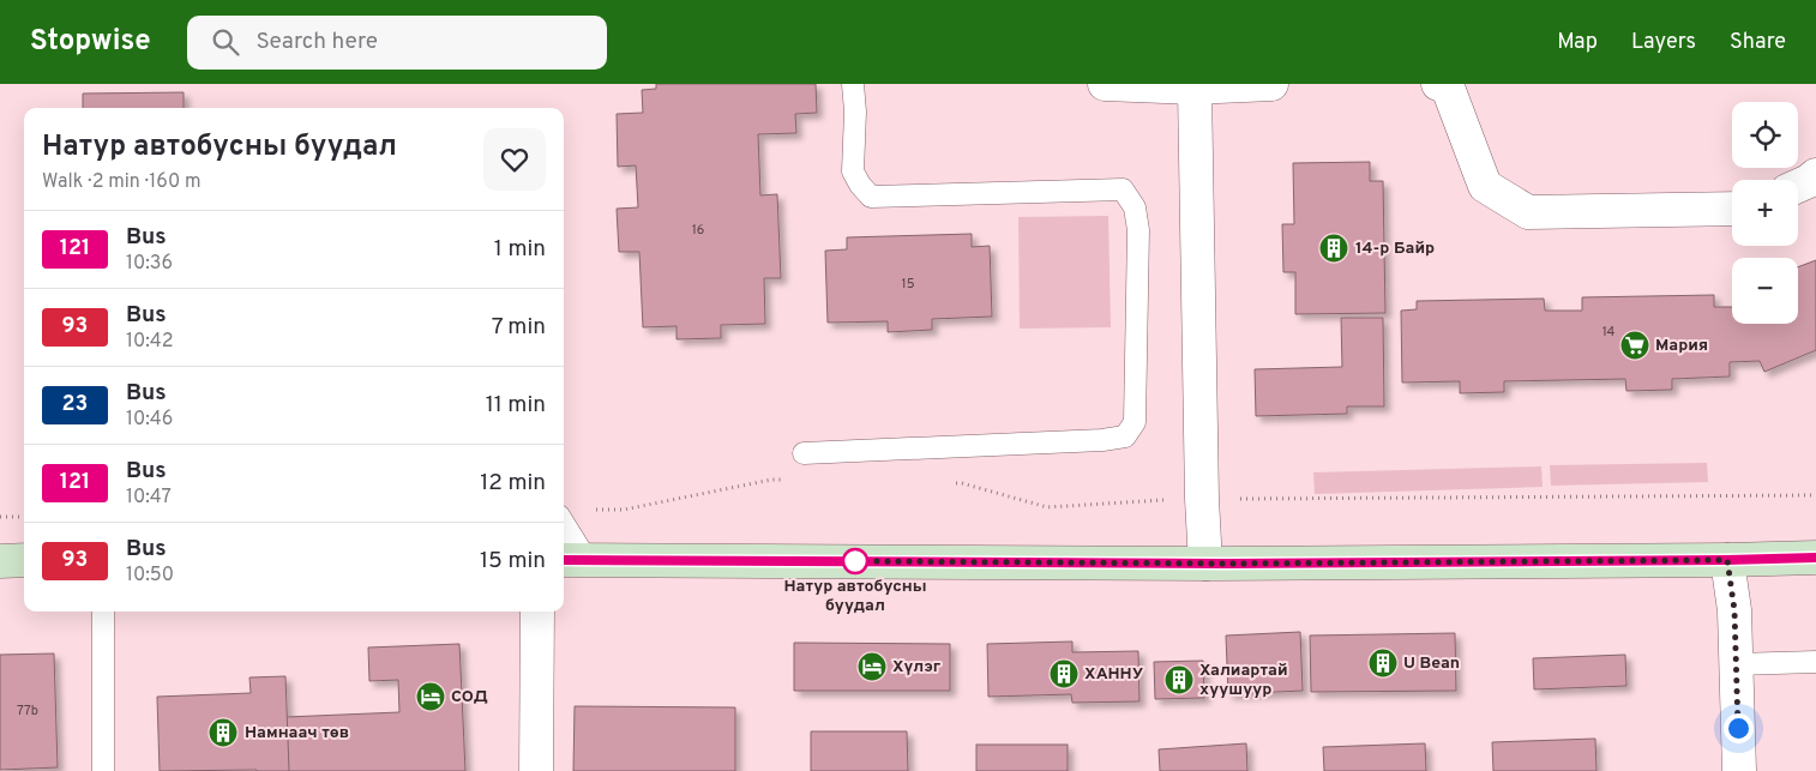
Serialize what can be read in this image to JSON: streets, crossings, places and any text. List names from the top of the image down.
{
  "places": {
    "building": [
      "14-р Байр",
      "U Bean",
      "ХАННУ",
      "Халиартай хуушуур",
      "Намнаач төв"
    ],
    "supermarket": ["Мария"],
    "other": ["Натур автобусны буудал"],
    "hotel": ["Хүлэг", "СОД"]
  },
  "lines": ["bus line 121"],
  "house_numbers": [
    "16",
    "15",
    "14",
    "77b"
  ],
  "page": {
    "header": "Stopwise",
    "search": "Search here",
    "nav": ["Map", "Layers", "Share"],
    "map_buttons": ["+", "−"],
    "heading": ["Натур автобусны буудал", "Walk · 2 min · 160 m"],
    "list": [
      {
        "mark": "121",
        "name": "Bus",
        "note": "10:36",
        "value": "1 min"
      },
      {
        "mark": "93",
        "name": "Bus",
        "note": "10:42",
        "value": "7 min"
      },
      {
        "mark": "23",
        "name": "Bus",
        "note": "10:46",
        "value": "11 min"
      },
      {
        "mark": "121",
        "name": "Bus",
        "note": "10:47",
        "value": "12 min"
      },
      {
        "mark": "93",
        "name": "Bus",
        "note": "10:50",
        "value": "15 min"
      }
    ]
  }
}
